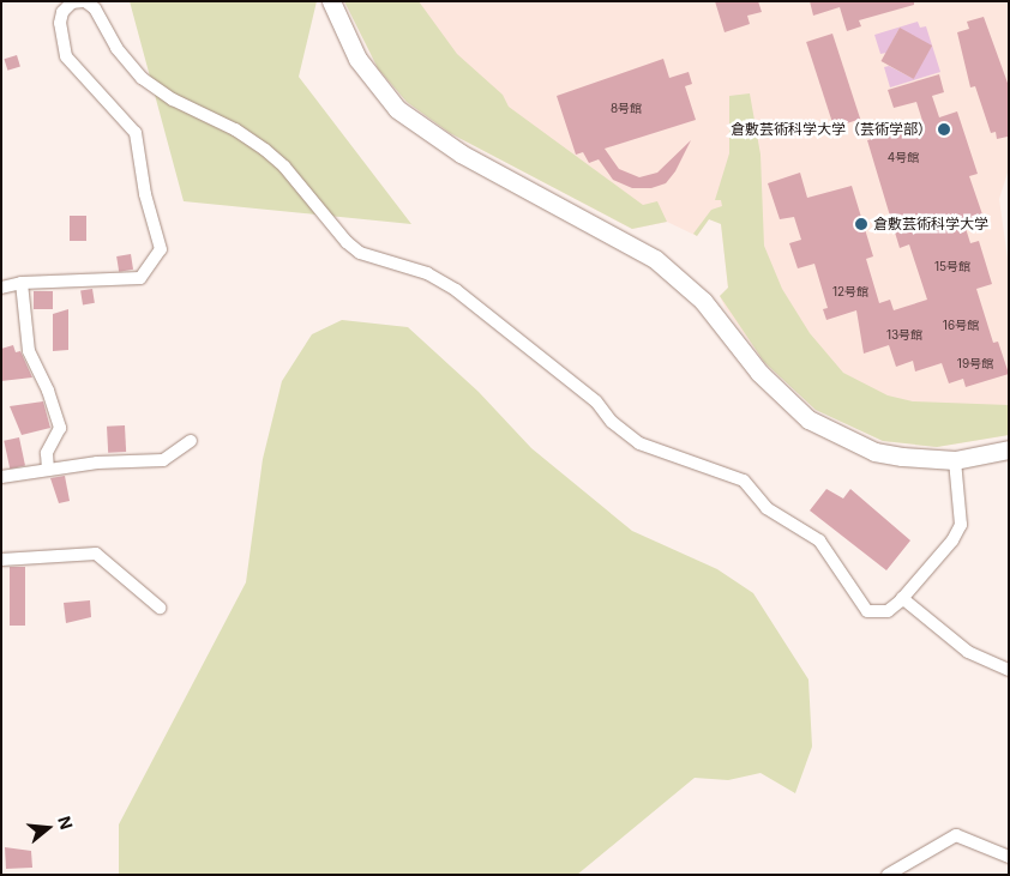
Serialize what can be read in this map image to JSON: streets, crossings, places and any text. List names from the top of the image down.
{
  "places": ["倉敷芸術科学大学（芸術学部）", "倉敷芸術科学大学"],
  "house_numbers": [
    "8号館",
    "4号館",
    "15号館",
    "12号館",
    "16号館",
    "13号館",
    "19号館"
  ],
  "north": "right"
}
